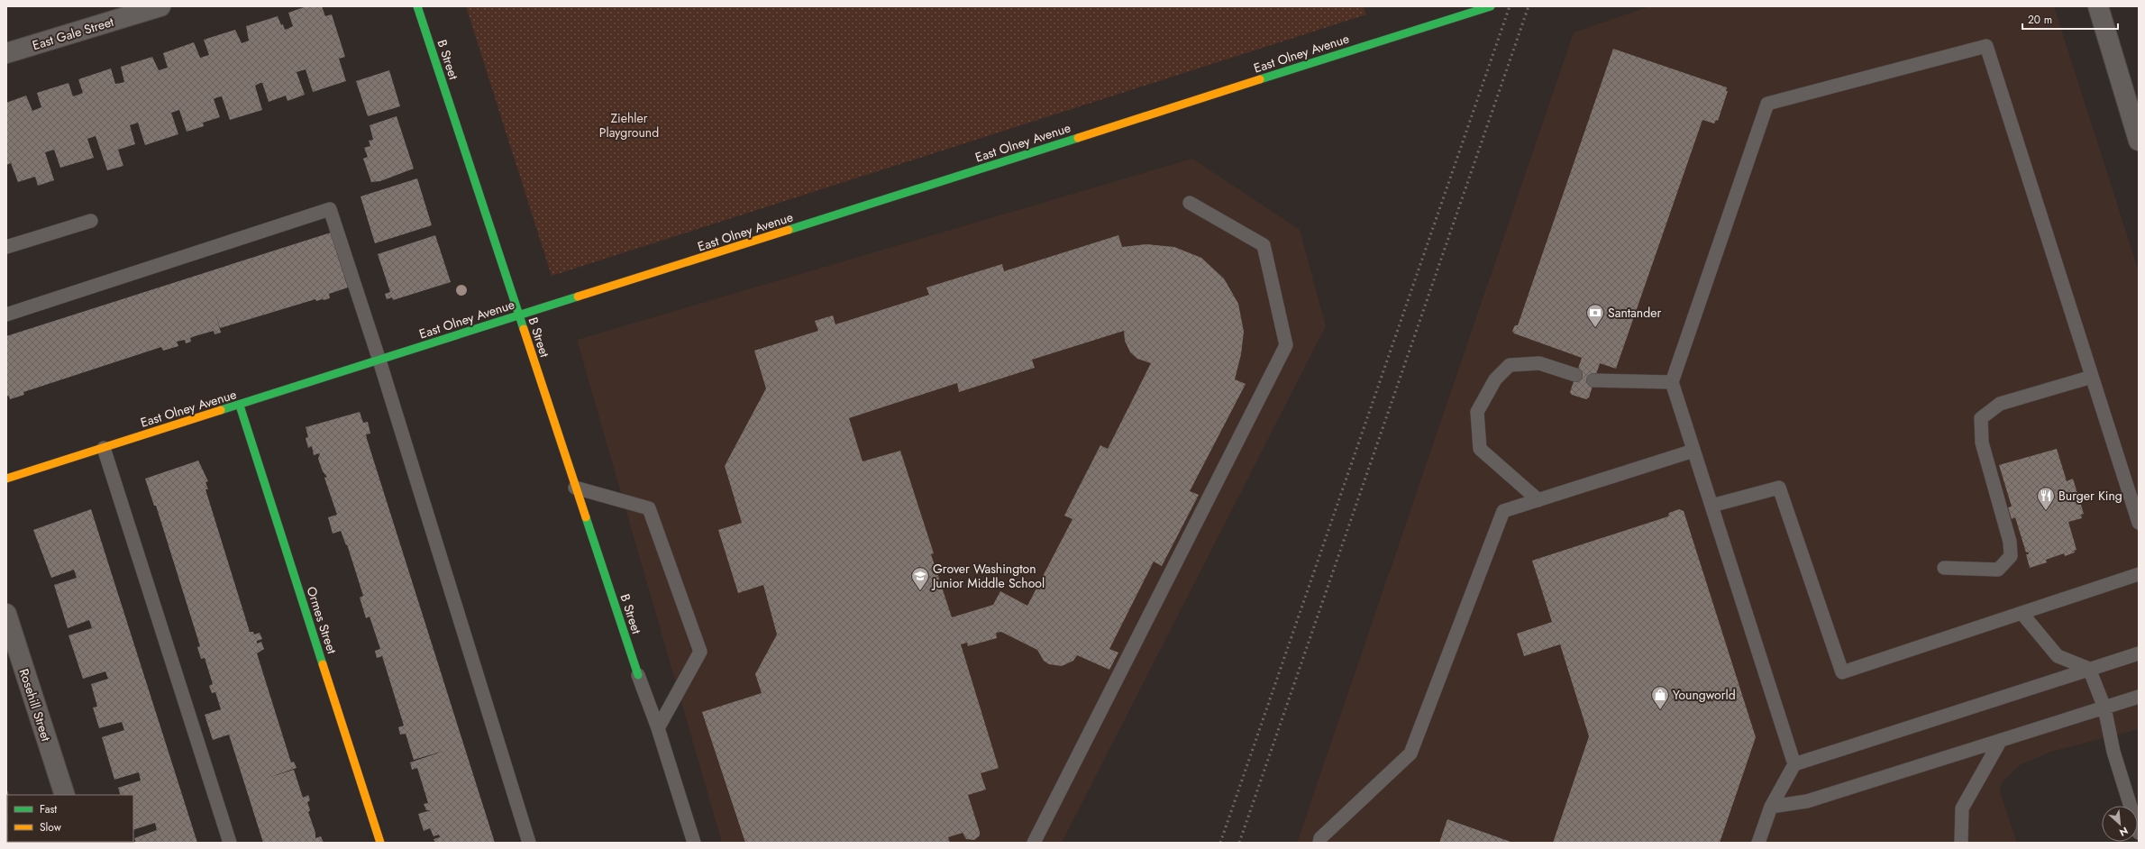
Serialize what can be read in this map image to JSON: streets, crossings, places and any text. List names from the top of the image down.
{
  "streets": {
    "street": [
      "East Gale Street",
      "East Olney Avenue",
      "B Street",
      "Ormes Street",
      "Rosehill Street"
    ]
  },
  "crossings": [
    ["East Olney Avenue", "B Street"],
    ["East Olney Avenue", "Ormes Street"]
  ],
  "parks": ["Ziehler Playground"],
  "places": {
    "bank": ["Santander"],
    "restaurant": ["Burger King"],
    "school or university": ["Grover Washington Junior Middle School"],
    "shop": ["Youngworld"]
  },
  "legend": ["Fast", "Slow"],
  "scale_bar": "20 m",
  "north": "bottom right"
}
